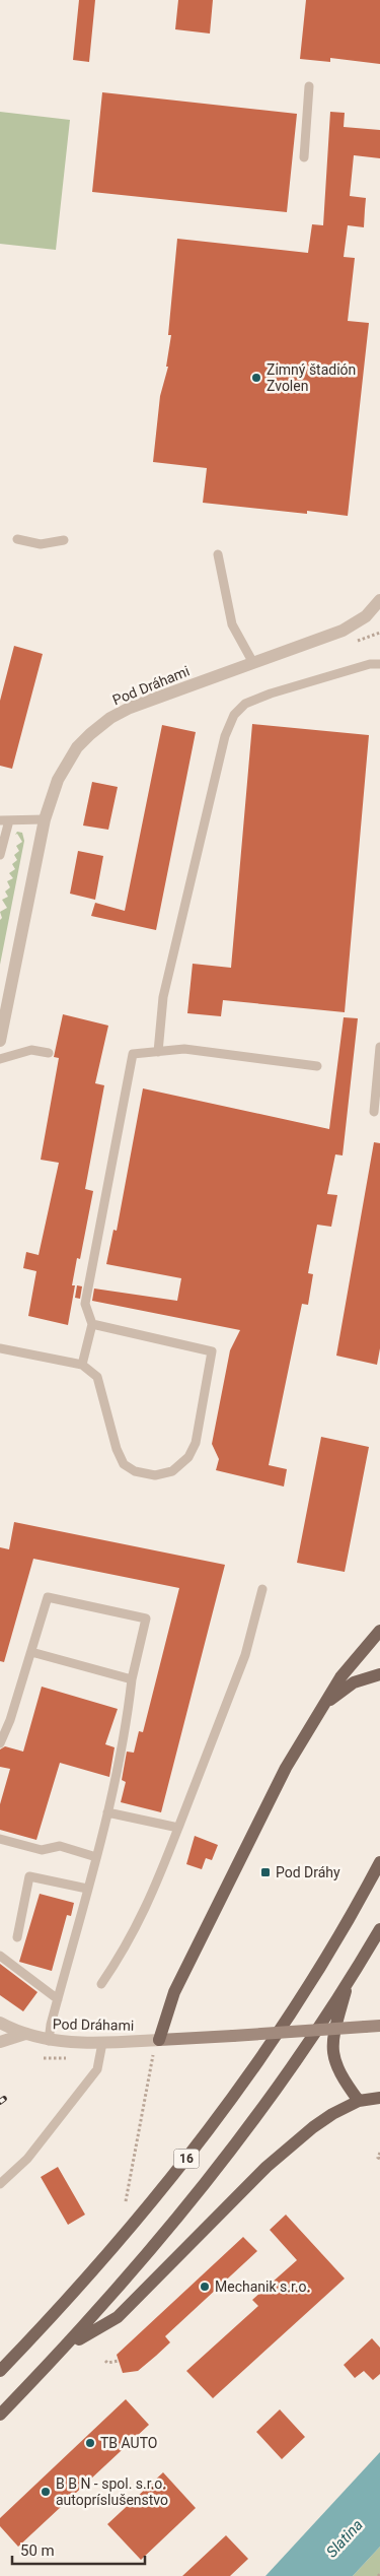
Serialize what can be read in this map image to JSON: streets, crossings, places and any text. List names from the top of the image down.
{
  "streets": {
    "main road": ["16"],
    "street": ["Pod Dráhami"]
  },
  "water": ["Slatina"],
  "places": {
    "other": [
      "Zimný štadión Zvolen",
      "Mechanik s.r.o.",
      "TB AUTO",
      "B B N - spol. s.r.o. autopríslušenstvo"
    ],
    "transit": ["Pod Dráhy"]
  },
  "scale_bar": "50 m"
}
